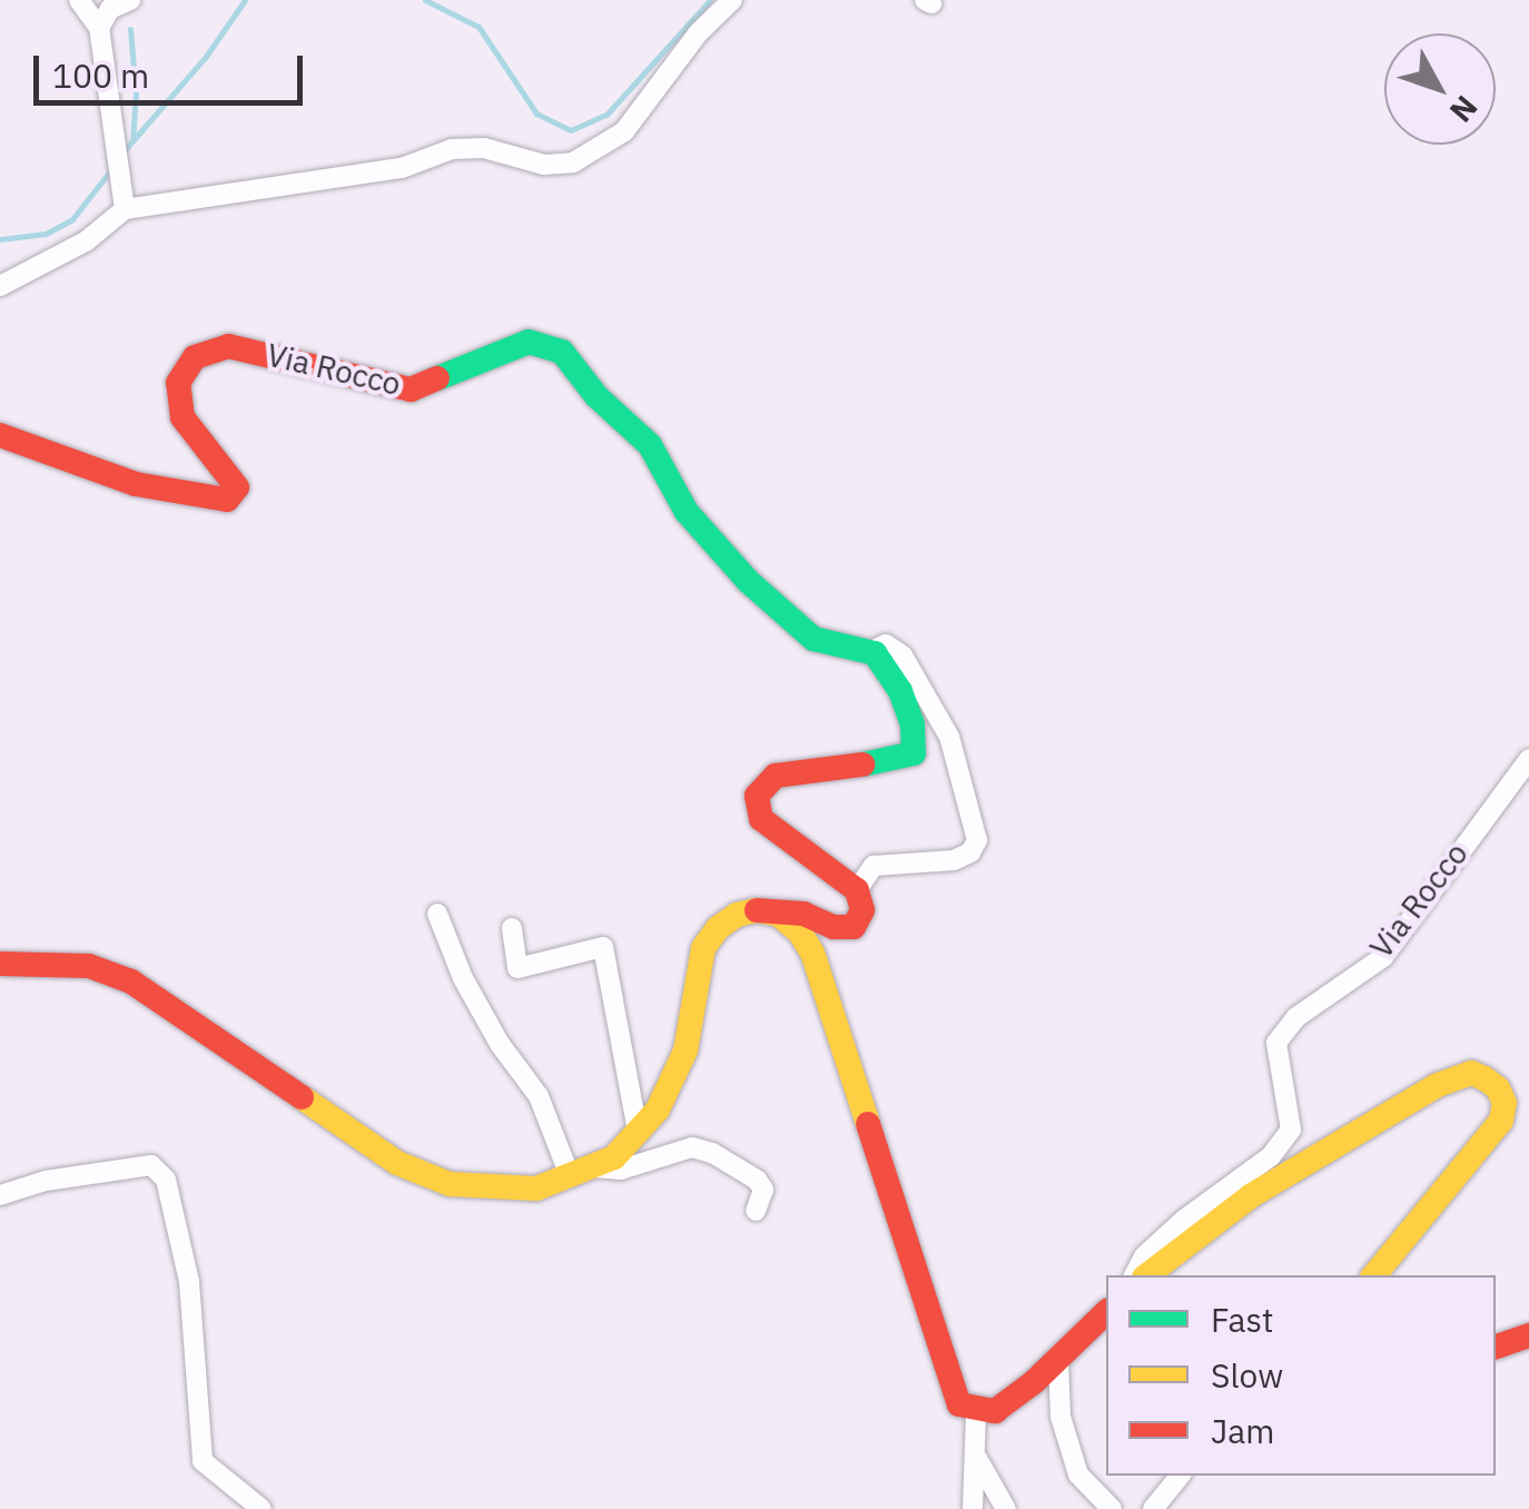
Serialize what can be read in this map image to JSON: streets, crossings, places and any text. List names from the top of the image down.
{
  "streets": {
    "street": ["Via Rocco"]
  },
  "legend": ["Fast", "Slow", "Jam"],
  "scale_bar": "100 m",
  "north": "bottom right"
}
